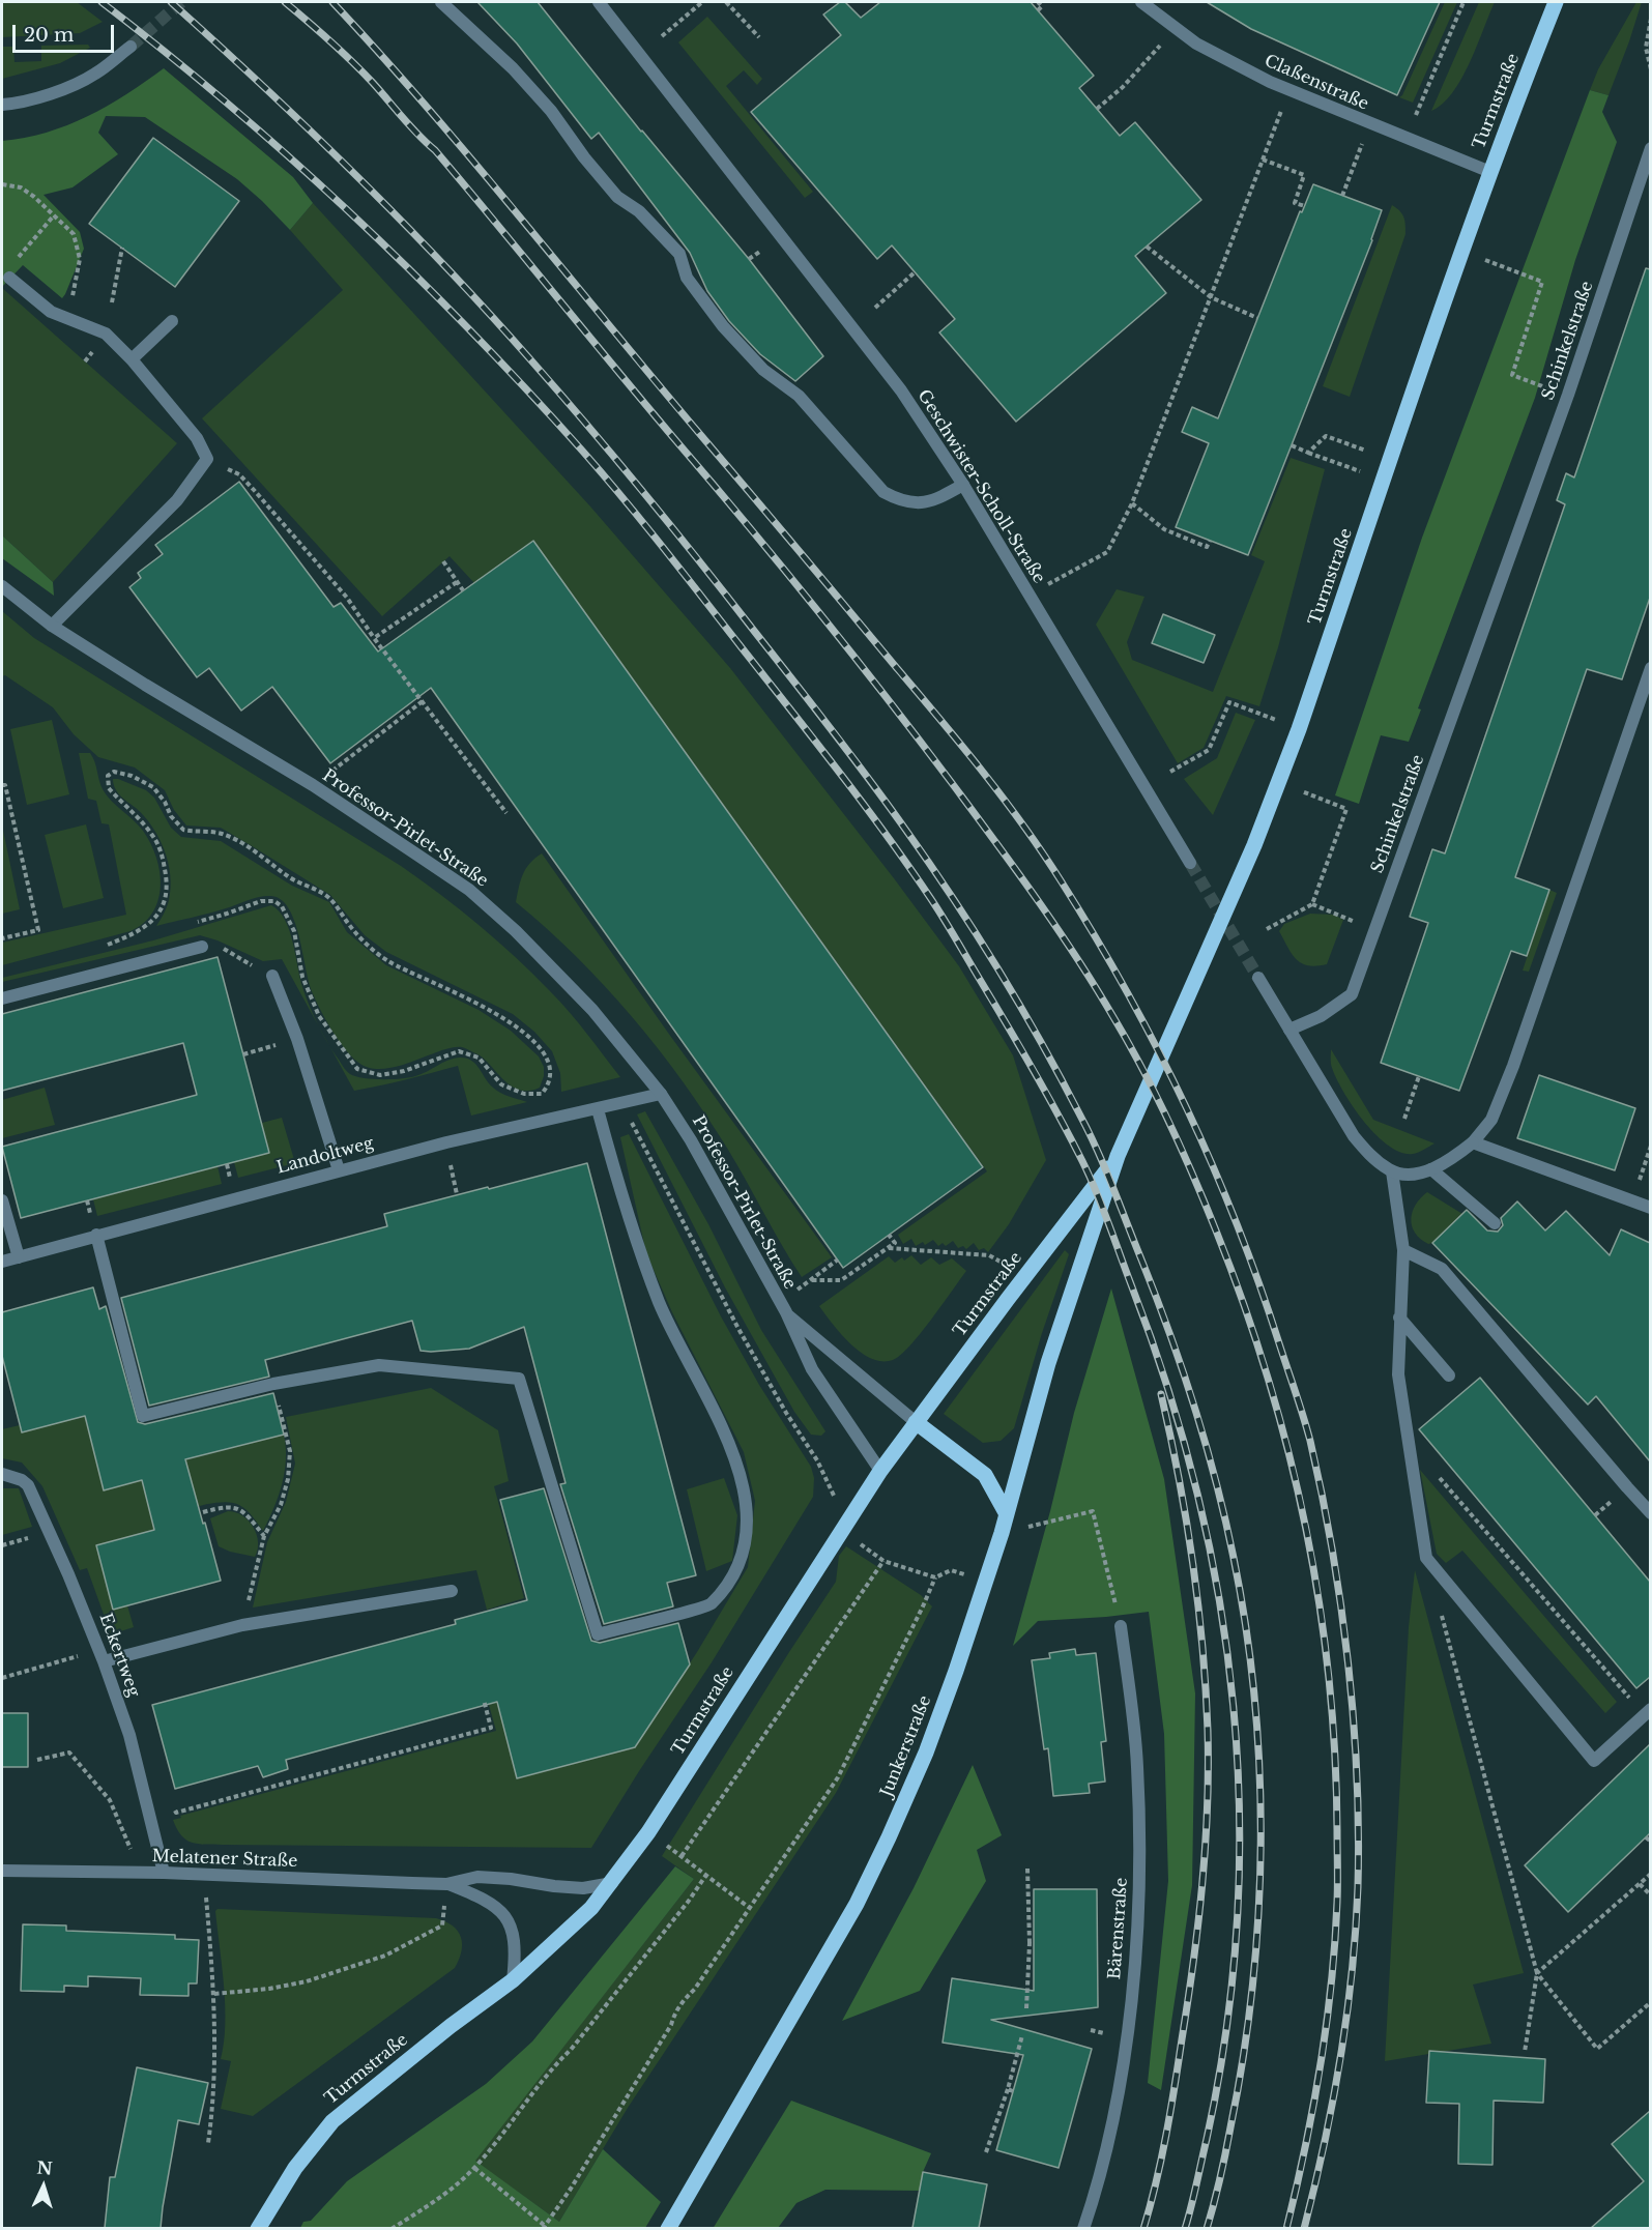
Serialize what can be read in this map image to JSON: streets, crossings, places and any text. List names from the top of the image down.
{
  "streets": {
    "main road": ["Turmstraße", "Junkerstraße"],
    "street": [
      "Claßenstraße",
      "Schinkelstraße",
      "Geschwister-Scholl-Straße",
      "Professor-Pirlet-Straße",
      "Landoltweg",
      "Eckertweg",
      "Melatener Straße",
      "Bärenstraße"
    ]
  },
  "crossings": [
    ["Claßenstraße", "Turmstraße"],
    ["Turmstraße", "Professor-Pirlet-Straße"],
    ["Turmstraße", "Junkerstraße"],
    ["Turmstraße", "Melatener Straße"],
    ["Professor-Pirlet-Straße", "Landoltweg"],
    ["Eckertweg", "Melatener Straße"]
  ],
  "scale_bar": "20 m",
  "north": "top"
}
